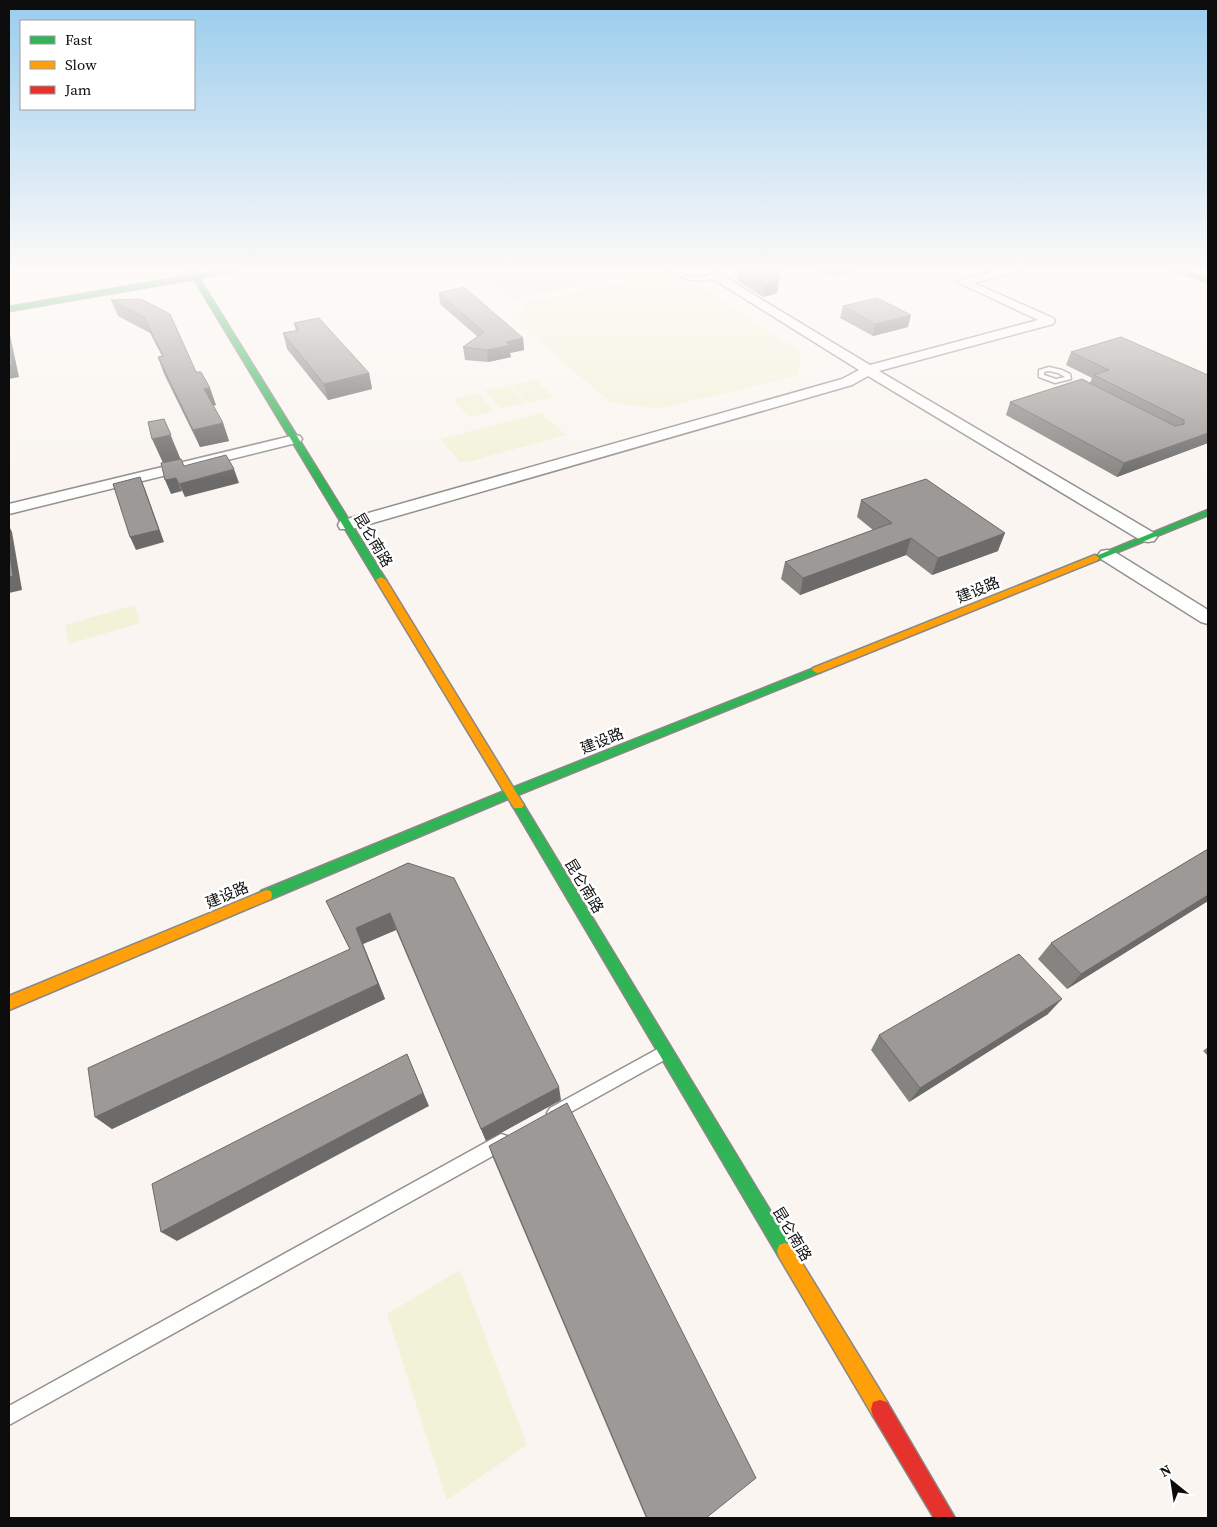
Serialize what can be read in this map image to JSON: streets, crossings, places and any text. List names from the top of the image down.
{
  "streets": {
    "main road": ["昆仑南路", "建设路"]
  },
  "crossings": [
    ["昆仑南路", "建设路"]
  ],
  "legend": ["Fast", "Slow", "Jam"],
  "north": "top left"
}
